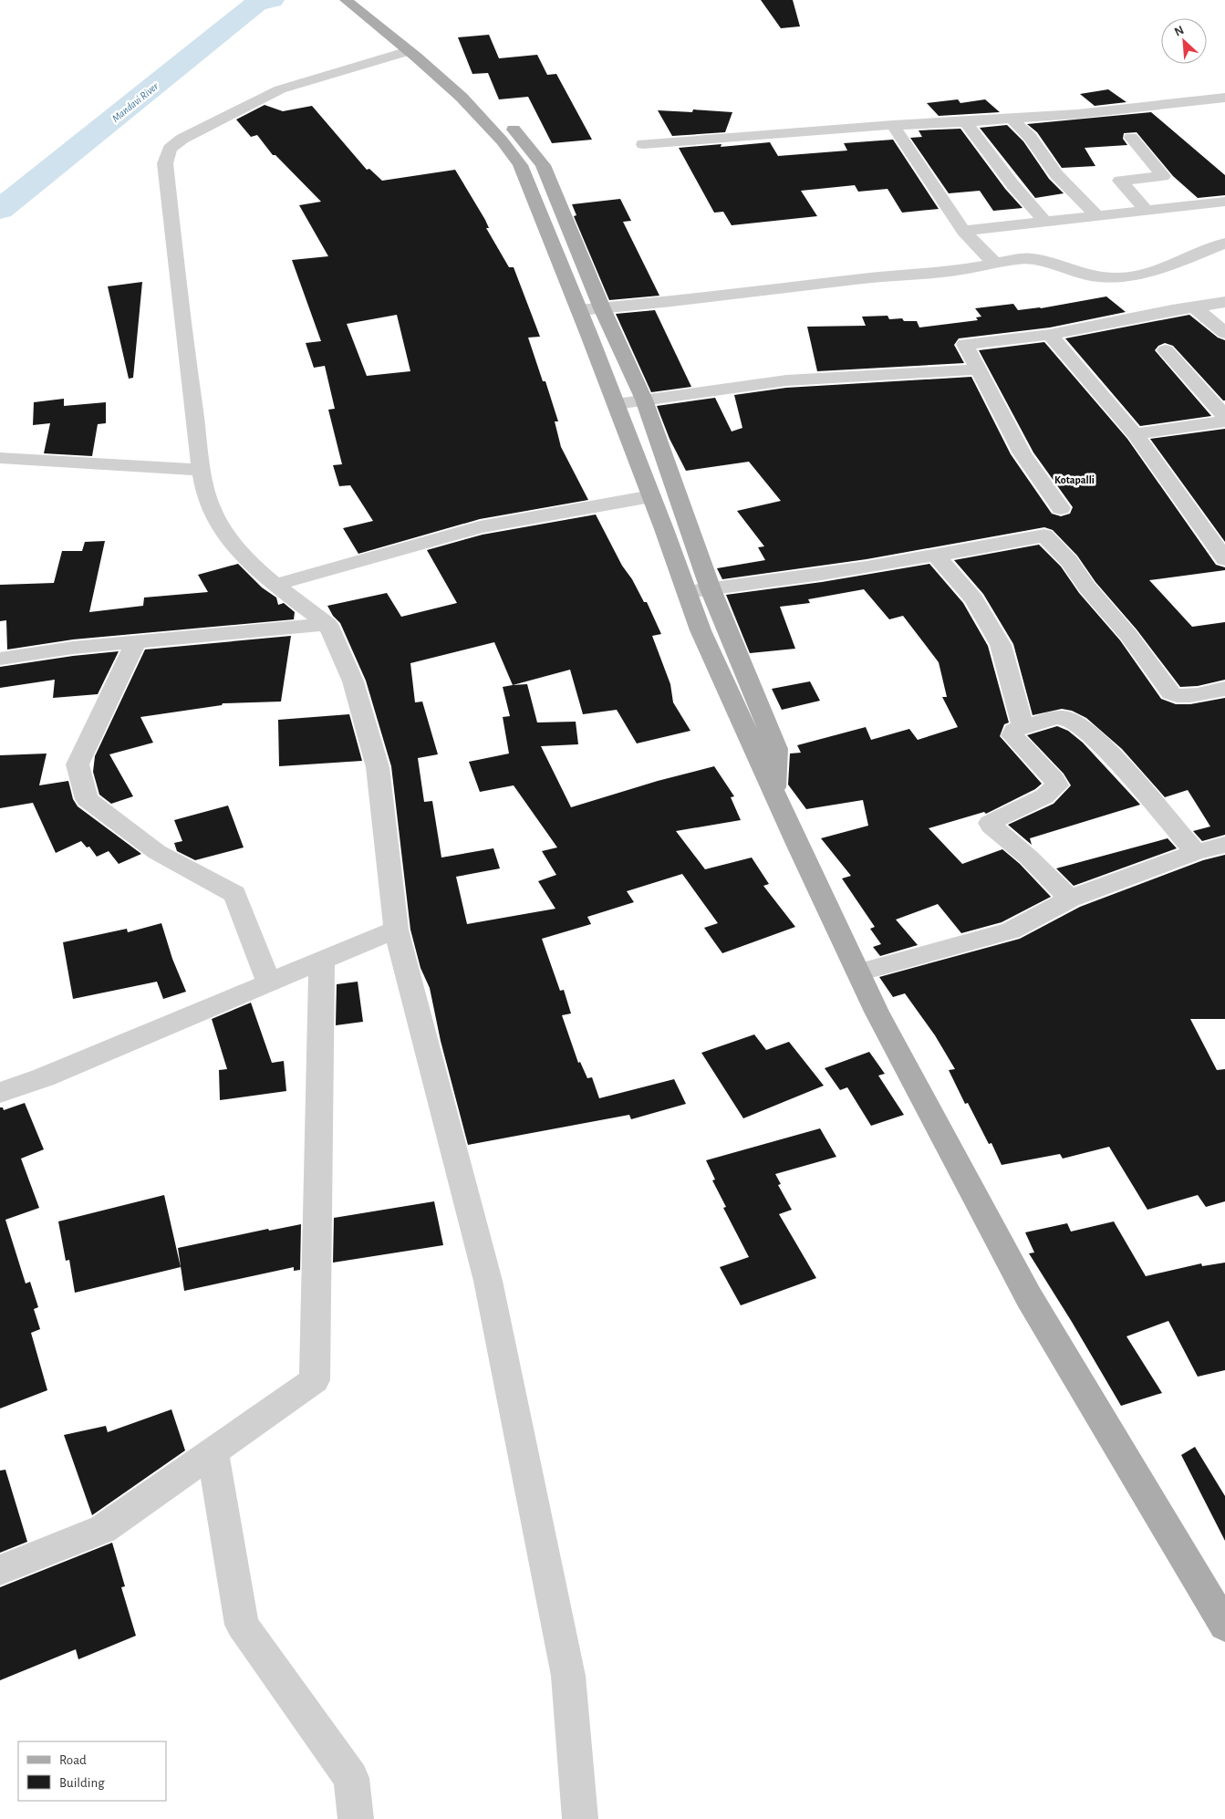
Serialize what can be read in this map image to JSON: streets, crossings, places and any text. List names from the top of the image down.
{
  "districts": ["Kotapalli"],
  "water": ["Mandavi River"],
  "legend": ["Road", "Building"],
  "north": "top left"
}
